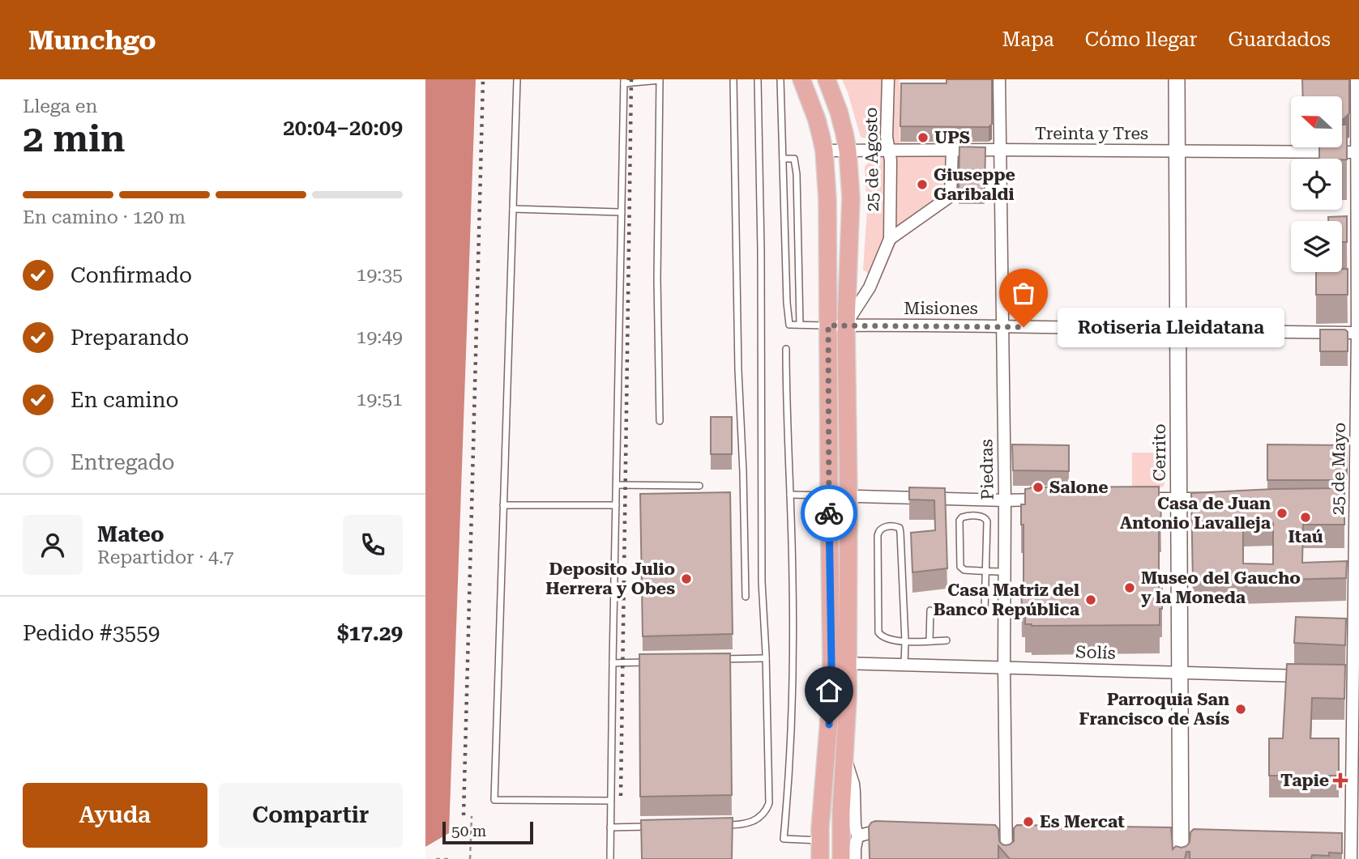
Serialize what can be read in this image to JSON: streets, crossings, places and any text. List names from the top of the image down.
{
  "streets": {
    "street": [
      "Treinta y Tres",
      "25 de Agosto",
      "Misiones",
      "Cerrito",
      "25 de Mayo",
      "Piedras",
      "Solís"
    ]
  },
  "crossings": [
    ["Treinta y Tres", "25 de Agosto"],
    ["Treinta y Tres", "Cerrito"],
    ["Treinta y Tres", "25 de Mayo"],
    ["Treinta y Tres", "Piedras"],
    ["25 de Agosto", "Misiones"],
    ["Misiones", "Cerrito"],
    ["Misiones", "25 de Mayo"],
    ["Misiones", "Piedras"],
    ["Cerrito", "Solís"],
    ["Piedras", "Solís"]
  ],
  "places": {
    "other": [
      "UPS",
      "Giuseppe Garibaldi",
      "Rotiseria Lleidatana",
      "Salone",
      "Casa de Juan Antonio Lavalleja",
      "Itaú",
      "Deposito Julio Herrera y Obes",
      "Museo del Gaucho y la Moneda",
      "Casa Matriz del Banco República",
      "Parroquia San Francisco de Asís",
      "Es Mercat"
    ],
    "health": ["Tapie"]
  },
  "scale_bar": "50 m",
  "north": "left",
  "page": {
    "header": "Munchgo",
    "nav": ["Mapa", "Cómo llegar", "Guardados"],
    "heading": ["2 min", "Llega en", "20:04–20:09"],
    "panel": [
      "Mateo",
      "Repartidor · 4.7",
      "Pedido #3559",
      "$17.29"
    ],
    "bar": "En camino · 120 m",
    "list": [
      ["Confirmado", "19:35"],
      ["Preparando", "19:49"],
      ["En camino", "19:51"],
      "Entregado"
    ],
    "bubble": "Rotiseria Lleidatana",
    "buttons": ["Ayuda", "Compartir"],
    "scale": "50 m"
  }
}
